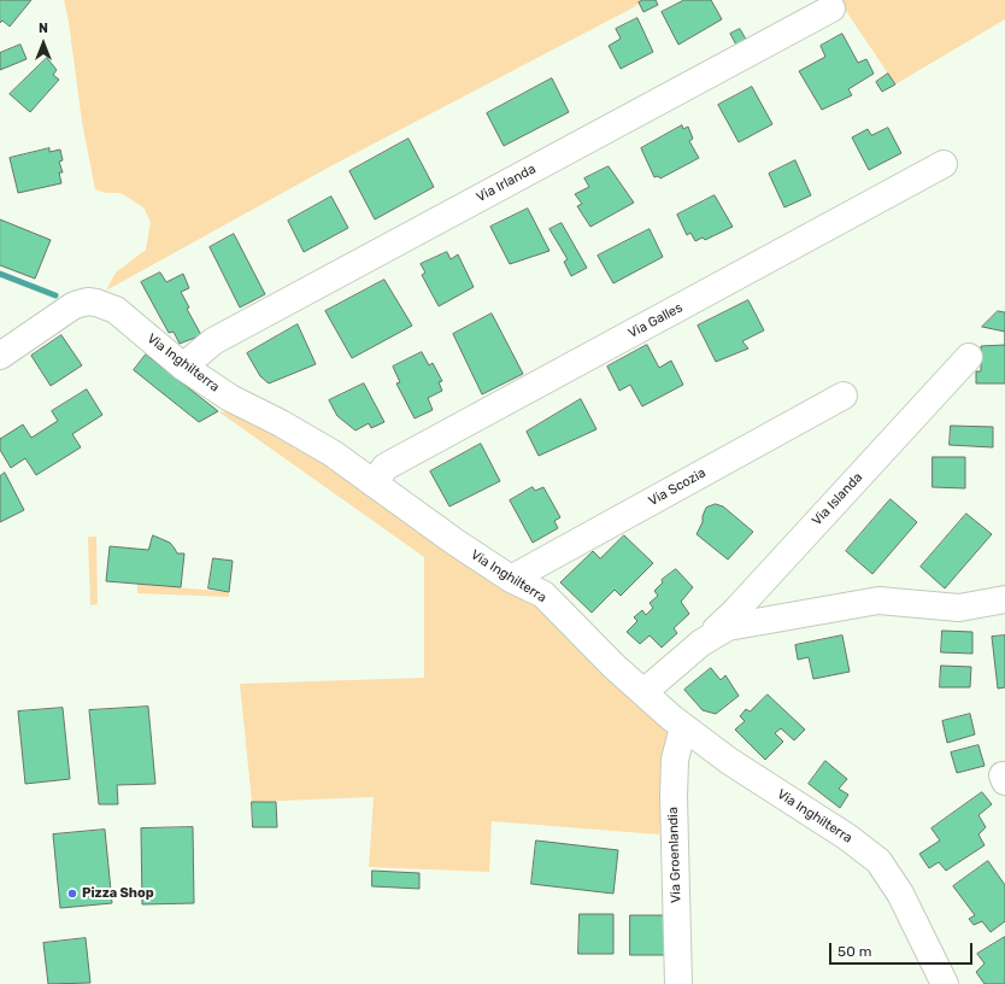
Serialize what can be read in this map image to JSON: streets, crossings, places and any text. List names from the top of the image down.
{
  "streets": {
    "street": [
      "Via Irlanda",
      "Via Galles",
      "Via Inghilterra",
      "Via Scozia",
      "Via Islanda",
      "Via Groenlandia"
    ]
  },
  "crossings": [
    ["Via Irlanda", "Via Inghilterra"],
    ["Via Galles", "Via Inghilterra"],
    ["Via Inghilterra", "Via Scozia"],
    ["Via Inghilterra", "Via Islanda"],
    ["Via Inghilterra", "Via Groenlandia"]
  ],
  "places": ["Pizza Shop"],
  "scale_bar": "50 m",
  "north": "top"
}
